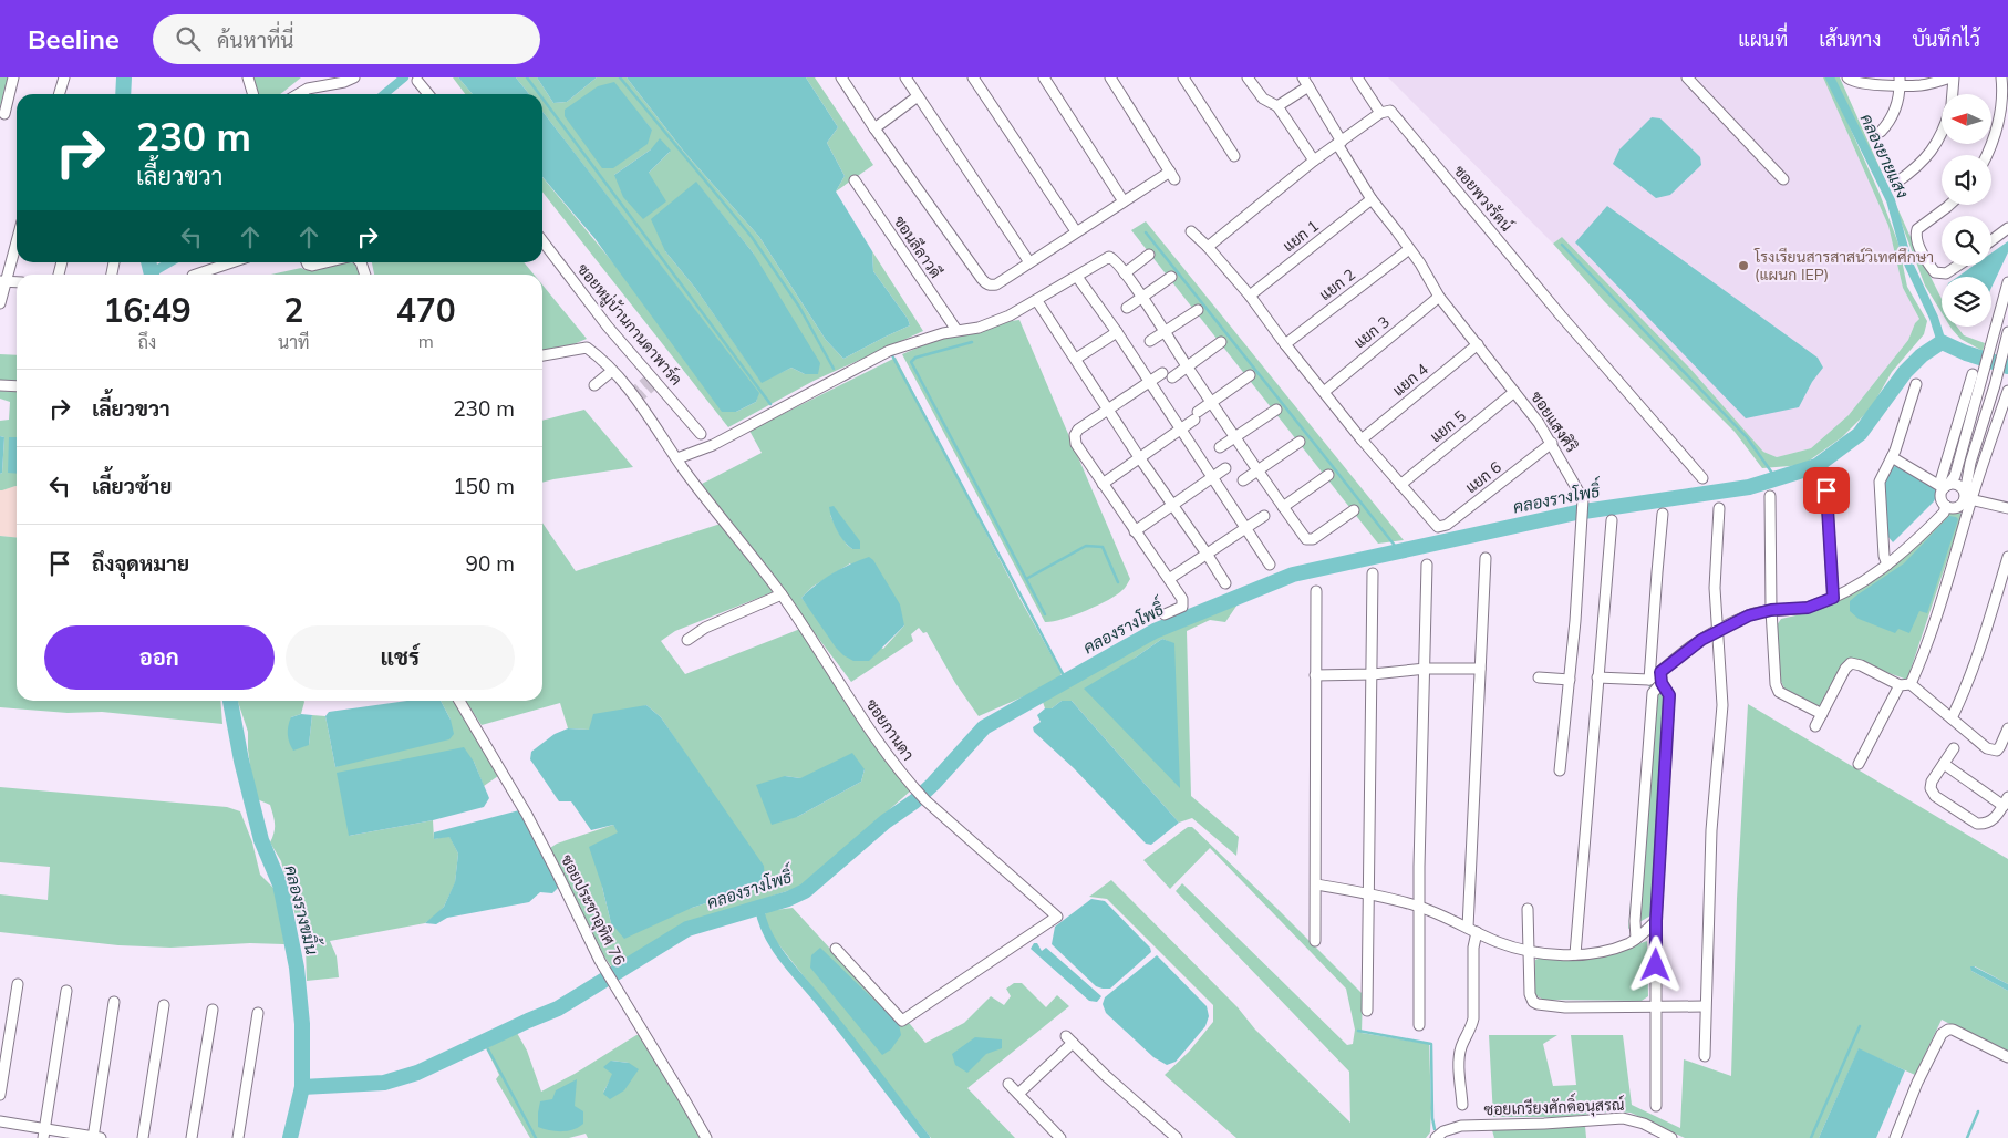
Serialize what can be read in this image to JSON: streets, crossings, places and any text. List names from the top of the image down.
{
  "streets": {
    "street": [
      "ซอยพวงรัตน์",
      "แยก 1",
      "ซอนลีลาวดี",
      "แยก 2",
      "ซอยหมู่บ้านกานดาพาร์ค",
      "แยก 3",
      "แยก 4",
      "ซอยแสงศิริ",
      "แยก 5",
      "แยก 6",
      "ซอยกานดา",
      "ซอยประชาอุทิศ 76",
      "ซอยเกรียงศักดิ์อนุสรณ์"
    ]
  },
  "crossings": [
    ["แยก 1", "ซอยแสงศิริ"],
    ["แยก 2", "ซอยแสงศิริ"],
    ["แยก 3", "ซอยแสงศิริ"],
    ["แยก 4", "ซอยแสงศิริ"],
    ["ซอยแสงศิริ", "แยก 5"],
    ["ซอยแสงศิริ", "แยก 6"],
    ["แยก 5", "แยก 6"]
  ],
  "water": ["คลองยายแสง", "คลองรางโพธิ์", "คลองรางขมิ้น"],
  "places": ["โรงเรียนสารสาสน์วิเทศศึกษา (แผนก IEP)"],
  "north": "left",
  "page": {
    "header": "Beeline",
    "search": "ค้นหาที่นี่",
    "nav": ["แผนที่", "เส้นทาง", "บันทึกไว้"],
    "turn": ["230 m", "เลี้ยวขวา"],
    "eta": [
      "16:49",
      "ถึง",
      "2",
      "นาที",
      "470",
      "m"
    ],
    "list": [
      {
        "name": "เลี้ยวขวา",
        "value": "230 m"
      },
      {
        "name": "เลี้ยวซ้าย",
        "value": "150 m"
      },
      {
        "name": "ถึงจุดหมาย",
        "value": "90 m"
      }
    ],
    "buttons": ["ออก", "แชร์"]
  }
}
